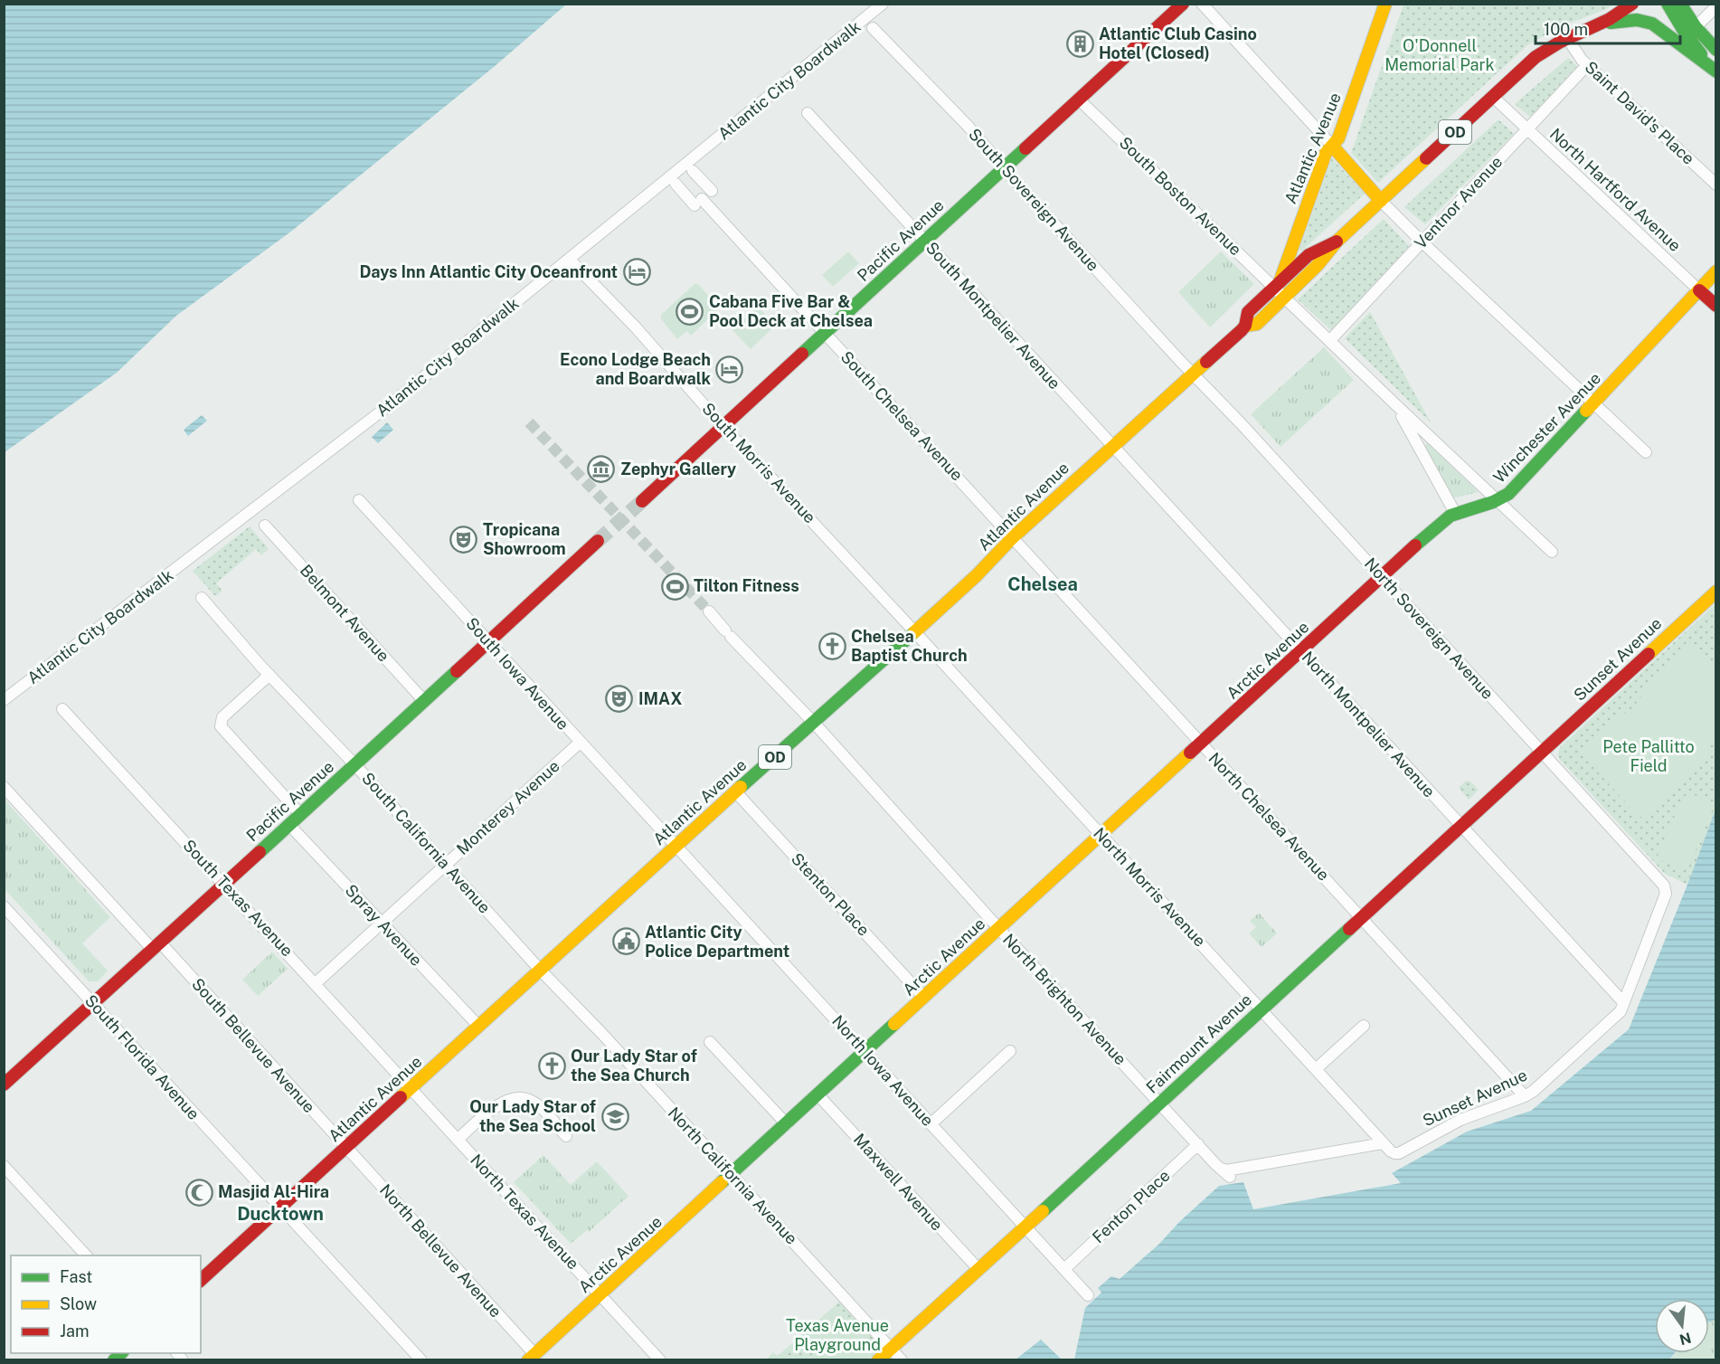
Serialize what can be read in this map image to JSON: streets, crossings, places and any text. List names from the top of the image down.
{
  "streets": {
    "main road": [
      "OD",
      "Atlantic Avenue",
      "North Hartford Avenue",
      "Pacific Avenue",
      "Winchester Avenue",
      "Sunset Avenue",
      "Arctic Avenue",
      "Fairmount Avenue"
    ],
    "street": [
      "Atlantic City Boardwalk",
      "Saint David's Place",
      "South Boston Avenue",
      "South Sovereign Avenue",
      "Ventnor Avenue",
      "South Montpelier Avenue",
      "South Chelsea Avenue",
      "South Morris Avenue",
      "Belmont Avenue",
      "North Sovereign Avenue",
      "South Iowa Avenue",
      "North Montpelier Avenue",
      "Monterey Avenue",
      "North Chelsea Avenue",
      "South California Avenue",
      "North Morris Avenue",
      "Stenton Place",
      "South Texas Avenue",
      "Spray Avenue",
      "North Brighton Avenue",
      "South Bellevue Avenue",
      "South Florida Avenue",
      "North Iowa Avenue",
      "North California Avenue",
      "Maxwell Avenue",
      "Fenton Place",
      "North Texas Avenue",
      "North Bellevue Avenue"
    ]
  },
  "crossings": [
    ["Atlantic City Boardwalk", "South Morris Avenue"],
    ["Saint David's Place", "OD"],
    ["Saint David's Place", "Ventnor Avenue"],
    ["OD", "Atlantic Avenue"],
    ["OD", "North Hartford Avenue"],
    ["OD", "South Boston Avenue"],
    ["Atlantic Avenue", "South Boston Avenue"],
    ["Atlantic Avenue", "South Sovereign Avenue"],
    ["Atlantic Avenue", "South Montpelier Avenue"],
    ["Atlantic Avenue", "South Chelsea Avenue"],
    ["Atlantic Avenue", "South Morris Avenue"],
    ["Atlantic Avenue", "North Sovereign Avenue"],
    ["Atlantic Avenue", "South Iowa Avenue"],
    ["Atlantic Avenue", "North Montpelier Avenue"],
    ["Atlantic Avenue", "North Chelsea Avenue"],
    ["Atlantic Avenue", "South California Avenue"],
    ["Atlantic Avenue", "North Morris Avenue"],
    ["Atlantic Avenue", "Stenton Place"],
    ["Atlantic Avenue", "South Texas Avenue"],
    ["Atlantic Avenue", "Spray Avenue"],
    ["Atlantic Avenue", "North Brighton Avenue"],
    ["Atlantic Avenue", "South Bellevue Avenue"],
    ["Atlantic Avenue", "South Florida Avenue"],
    ["Atlantic Avenue", "North Iowa Avenue"],
    ["Atlantic Avenue", "North California Avenue"],
    ["Atlantic Avenue", "North Texas Avenue"],
    ["Atlantic Avenue", "North Bellevue Avenue"],
    ["North Hartford Avenue", "Ventnor Avenue"],
    ["North Hartford Avenue", "Winchester Avenue"],
    ["South Boston Avenue", "Ventnor Avenue"],
    ["South Boston Avenue", "Pacific Avenue"],
    ["South Boston Avenue", "Winchester Avenue"],
    ["South Sovereign Avenue", "Pacific Avenue"],
    ["South Sovereign Avenue", "North Sovereign Avenue"],
    ["Pacific Avenue", "South Montpelier Avenue"],
    ["Pacific Avenue", "South Chelsea Avenue"],
    ["Pacific Avenue", "South Morris Avenue"],
    ["Pacific Avenue", "Belmont Avenue"],
    ["Pacific Avenue", "South Iowa Avenue"],
    ["Pacific Avenue", "South California Avenue"],
    ["Pacific Avenue", "South Texas Avenue"],
    ["Pacific Avenue", "Spray Avenue"],
    ["Pacific Avenue", "South Bellevue Avenue"],
    ["Pacific Avenue", "South Florida Avenue"],
    ["South Montpelier Avenue", "North Montpelier Avenue"],
    ["South Chelsea Avenue", "North Chelsea Avenue"],
    ["Winchester Avenue", "North Sovereign Avenue"],
    ["Winchester Avenue", "Arctic Avenue"],
    ["South Morris Avenue", "North Morris Avenue"],
    ["North Sovereign Avenue", "Sunset Avenue"],
    ["North Sovereign Avenue", "Arctic Avenue"],
    ["North Sovereign Avenue", "Fairmount Avenue"],
    ["Sunset Avenue", "North Montpelier Avenue"],
    ["Sunset Avenue", "North Chelsea Avenue"],
    ["Sunset Avenue", "North Morris Avenue"],
    ["Sunset Avenue", "North Brighton Avenue"],
    ["Sunset Avenue", "Fairmount Avenue"],
    ["Arctic Avenue", "North Montpelier Avenue"],
    ["Arctic Avenue", "North Chelsea Avenue"],
    ["Arctic Avenue", "North Morris Avenue"],
    ["Arctic Avenue", "Stenton Place"],
    ["Arctic Avenue", "North Brighton Avenue"],
    ["Arctic Avenue", "North Iowa Avenue"],
    ["Arctic Avenue", "North California Avenue"],
    ["Arctic Avenue", "Maxwell Avenue"],
    ["Arctic Avenue", "North Texas Avenue"],
    ["Arctic Avenue", "North Bellevue Avenue"],
    ["South Iowa Avenue", "Monterey Avenue"],
    ["South Iowa Avenue", "North Iowa Avenue"],
    ["North Montpelier Avenue", "Fairmount Avenue"],
    ["Monterey Avenue", "South California Avenue"],
    ["Monterey Avenue", "South Texas Avenue"],
    ["Monterey Avenue", "Spray Avenue"],
    ["North Chelsea Avenue", "Fairmount Avenue"],
    ["South California Avenue", "North California Avenue"],
    ["North Morris Avenue", "Fairmount Avenue"],
    ["South Texas Avenue", "North Texas Avenue"],
    ["North Brighton Avenue", "Fairmount Avenue"],
    ["North Brighton Avenue", "Fenton Place"],
    ["Fairmount Avenue", "North Iowa Avenue"],
    ["Fairmount Avenue", "North California Avenue"],
    ["Fairmount Avenue", "Maxwell Avenue"],
    ["South Bellevue Avenue", "North Bellevue Avenue"],
    ["North Iowa Avenue", "Fenton Place"]
  ],
  "districts": ["Chelsea", "Ducktown"],
  "parks": ["O'Donnell Memorial Park", "Pete Pallitto Field", "Texas Avenue Playground"],
  "places": {
    "building": ["Atlantic Club Casino Hotel (Closed)"],
    "hotel": ["Days Inn Atlantic City Oceanfront", "Econo Lodge Beach and Boardwalk"],
    "sports": ["Cabana Five Bar & Pool Deck at Chelsea", "Tilton Fitness"],
    "museum": ["Zephyr Gallery"],
    "theatre": ["Tropicana Showroom", "IMAX"],
    "church": ["Chelsea Baptist Church", "Our Lady Star of the Sea Church"],
    "public building": ["Atlantic City Police Department"],
    "school or university": ["Our Lady Star of the Sea School"],
    "mosque": ["Masjid Al-Hira"]
  },
  "legend": ["Fast", "Slow", "Jam"],
  "scale_bar": "100 m",
  "north": "bottom"
}
